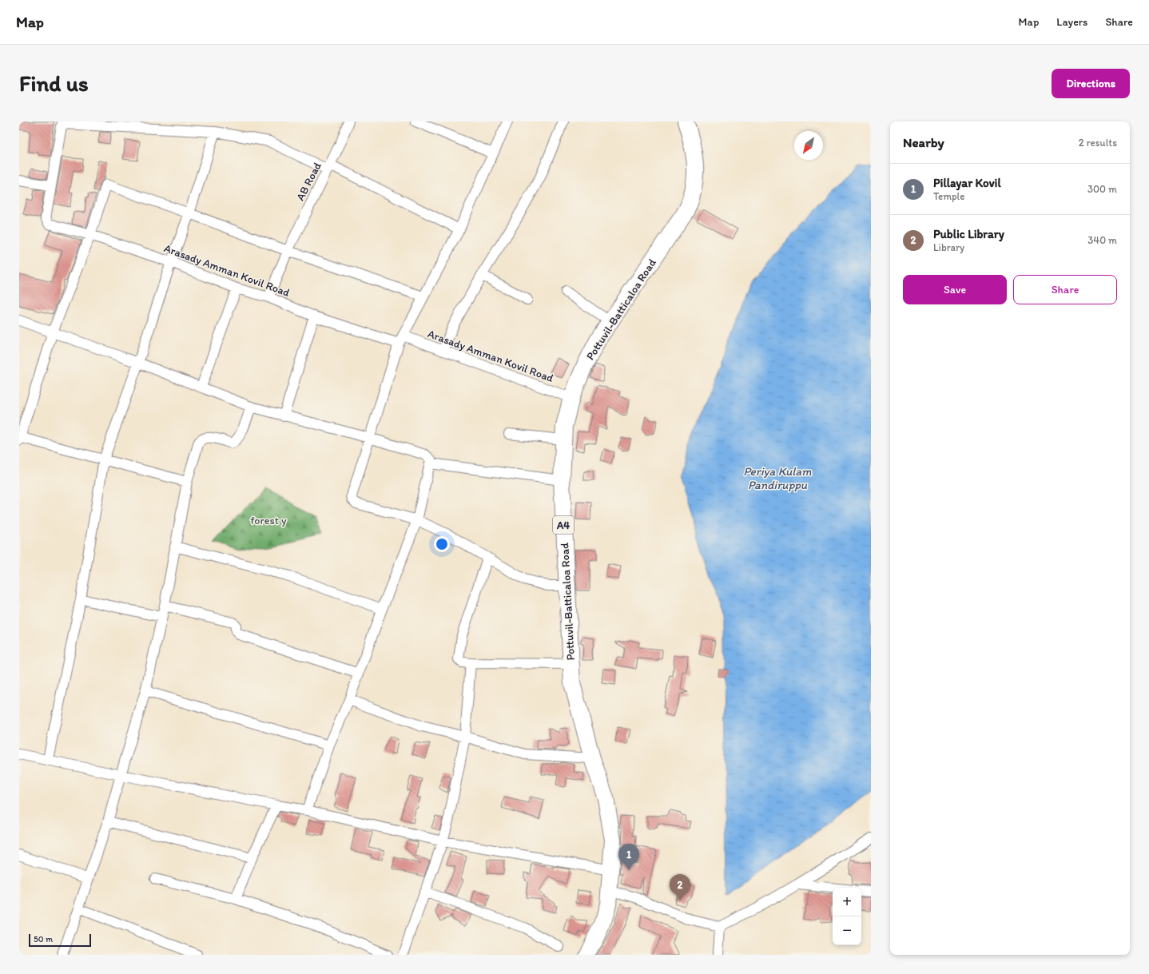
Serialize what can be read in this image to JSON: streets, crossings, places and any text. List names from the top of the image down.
{
  "streets": {
    "highway": ["Pottuvil-Batticaloa Road", "A4"],
    "street": ["AB Road", "Arasady Amman Kovil Road"]
  },
  "crossings": [
    ["AB Road", "Arasady Amman Kovil Road"],
    ["Arasady Amman Kovil Road", "Pottuvil-Batticaloa Road"]
  ],
  "water": ["Periya Kulam Pandiruppu"],
  "parks": ["forest y"],
  "scale_bar": "50 m",
  "north": "bottom left",
  "page": {
    "header": "Map",
    "nav": ["Map", "Layers", "Share"],
    "buttons": [
      "Directions",
      ["Save", "Share"]
    ],
    "title": "Find us",
    "heading": ["Nearby", "2 results"],
    "list": [
      {
        "mark": "1",
        "name": "Pillayar Kovil",
        "note": "Temple",
        "value": "300 m"
      },
      {
        "mark": "2",
        "name": "Public Library",
        "note": "Library",
        "value": "340 m"
      }
    ],
    "pins": ["1", "2"],
    "map_buttons": ["+", "−"],
    "scale": "50 m"
  }
}
